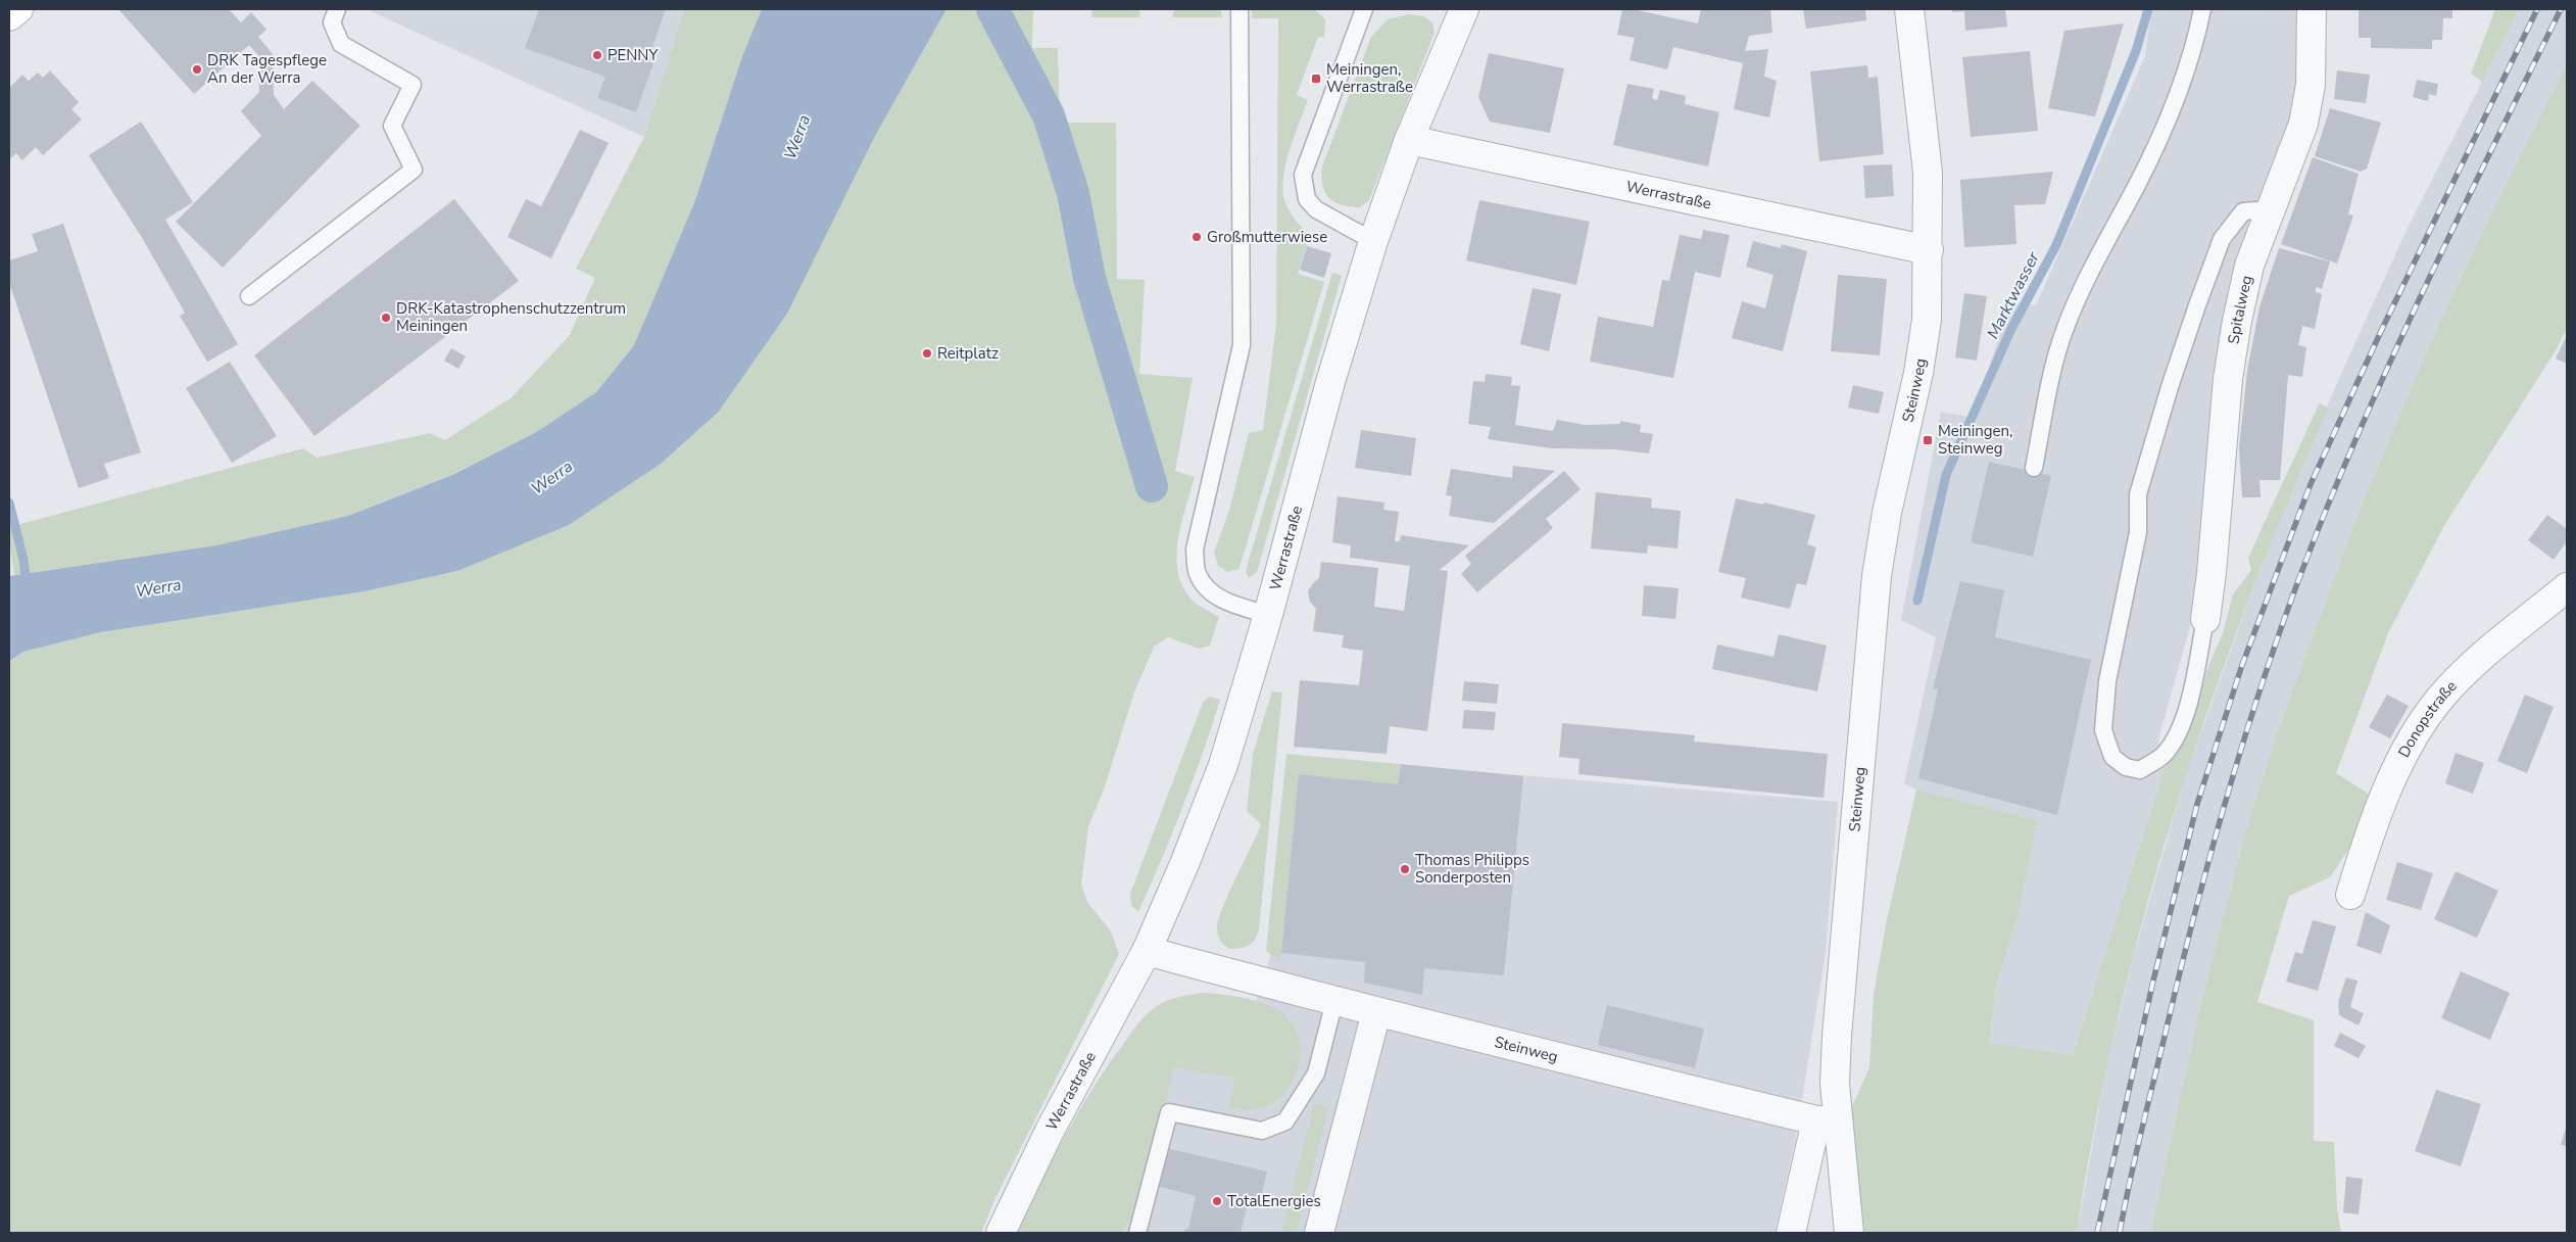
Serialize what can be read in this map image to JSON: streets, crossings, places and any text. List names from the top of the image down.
{
  "streets": {
    "street": [
      "Werrastraße",
      "Spitalweg",
      "Steinweg",
      "Donopstraße"
    ]
  },
  "crossings": [
    ["Werrastraße", "Steinweg"]
  ],
  "water": ["Werra", "Marktwasser"],
  "places": {
    "other": [
      "PENNY",
      "DRK Tagespflege An der Werra",
      "Großmutterwiese",
      "DRK-Katastrophenschutzzentrum Meiningen",
      "Reitplatz",
      "Thomas Philipps Sonderposten",
      "TotalEnergies"
    ],
    "transit": ["Meiningen, Werrastraße", "Meiningen, Steinweg"]
  }
}
